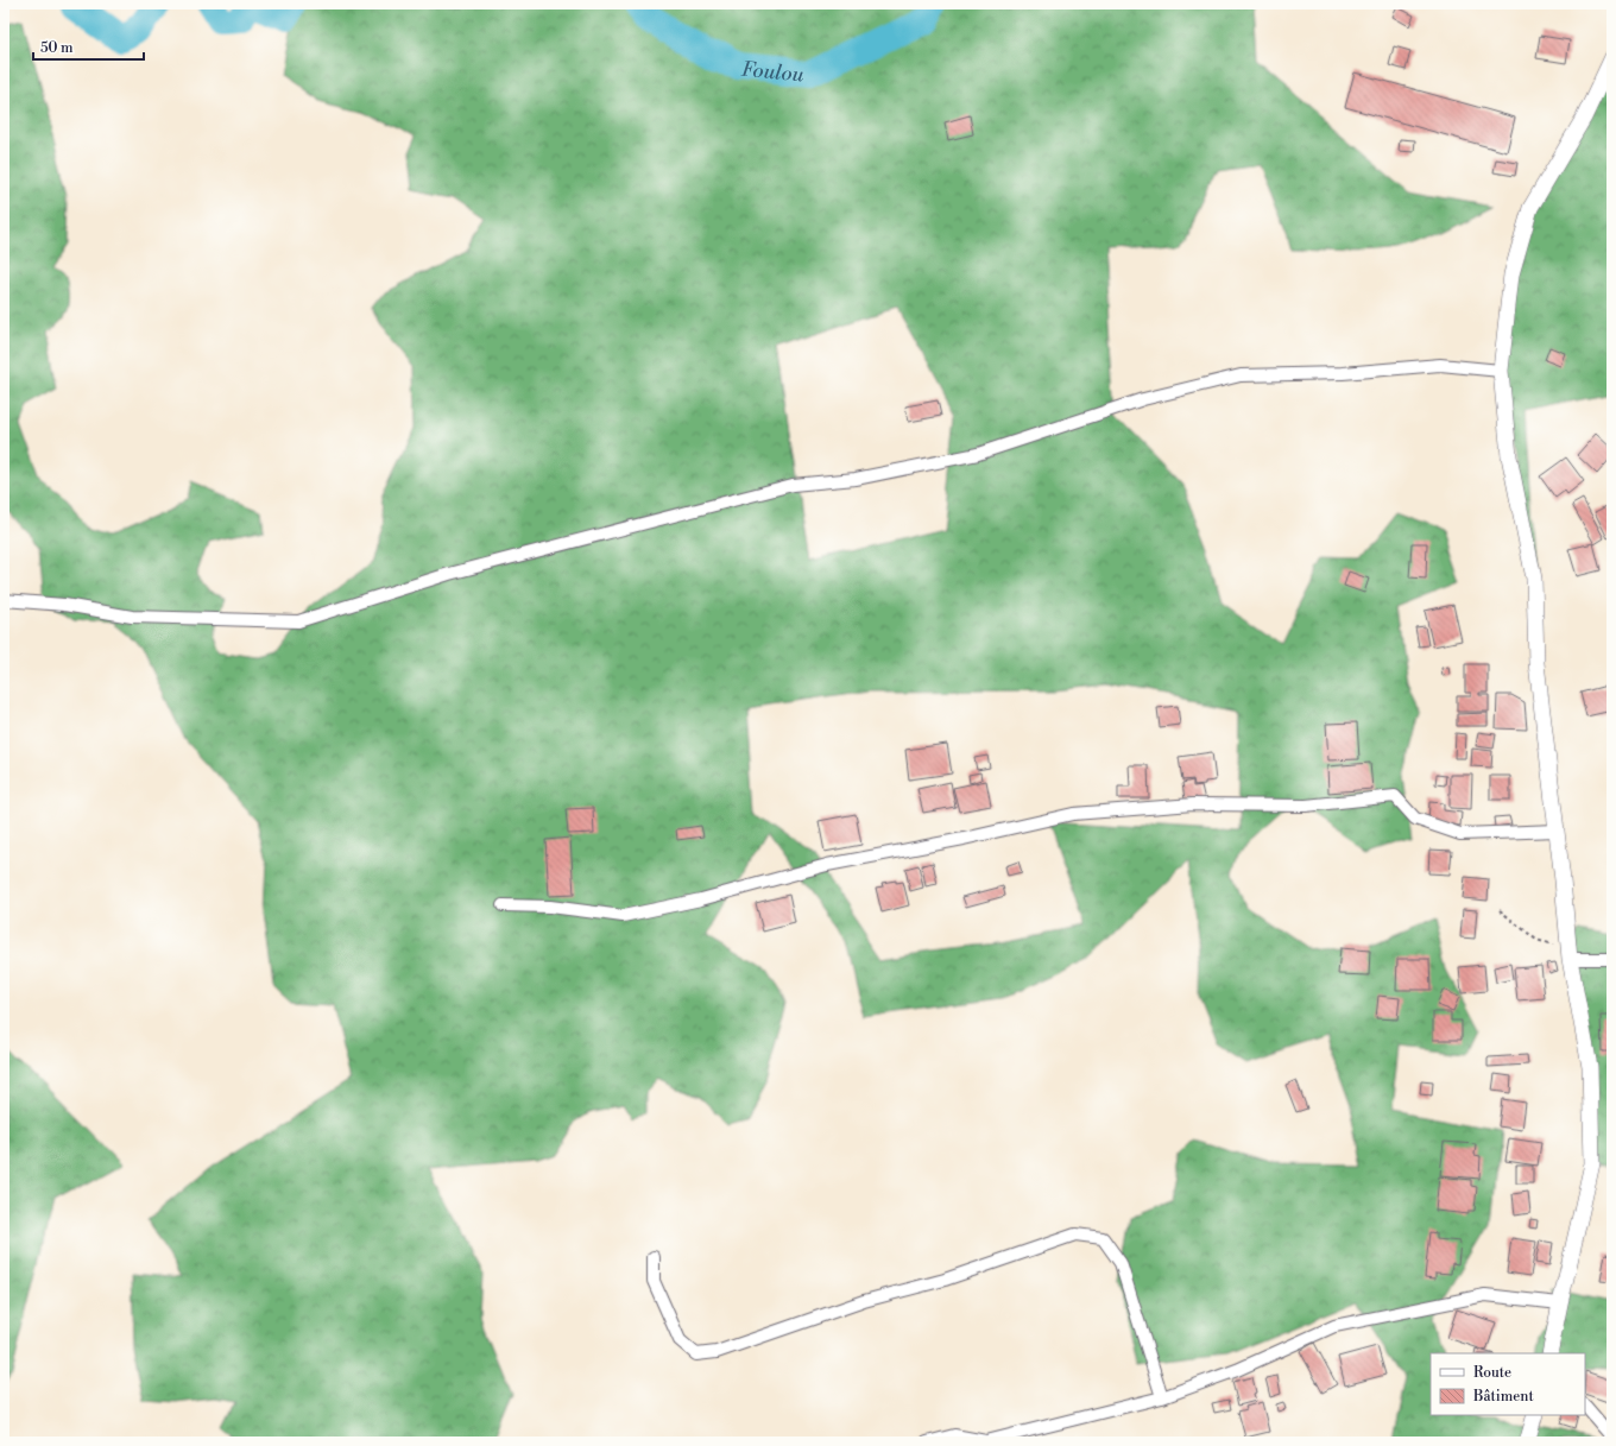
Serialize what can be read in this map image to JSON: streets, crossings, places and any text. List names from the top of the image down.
{
  "water": ["Foulou"],
  "legend": ["Route", "Bâtiment"],
  "scale_bar": "50 m"
}
